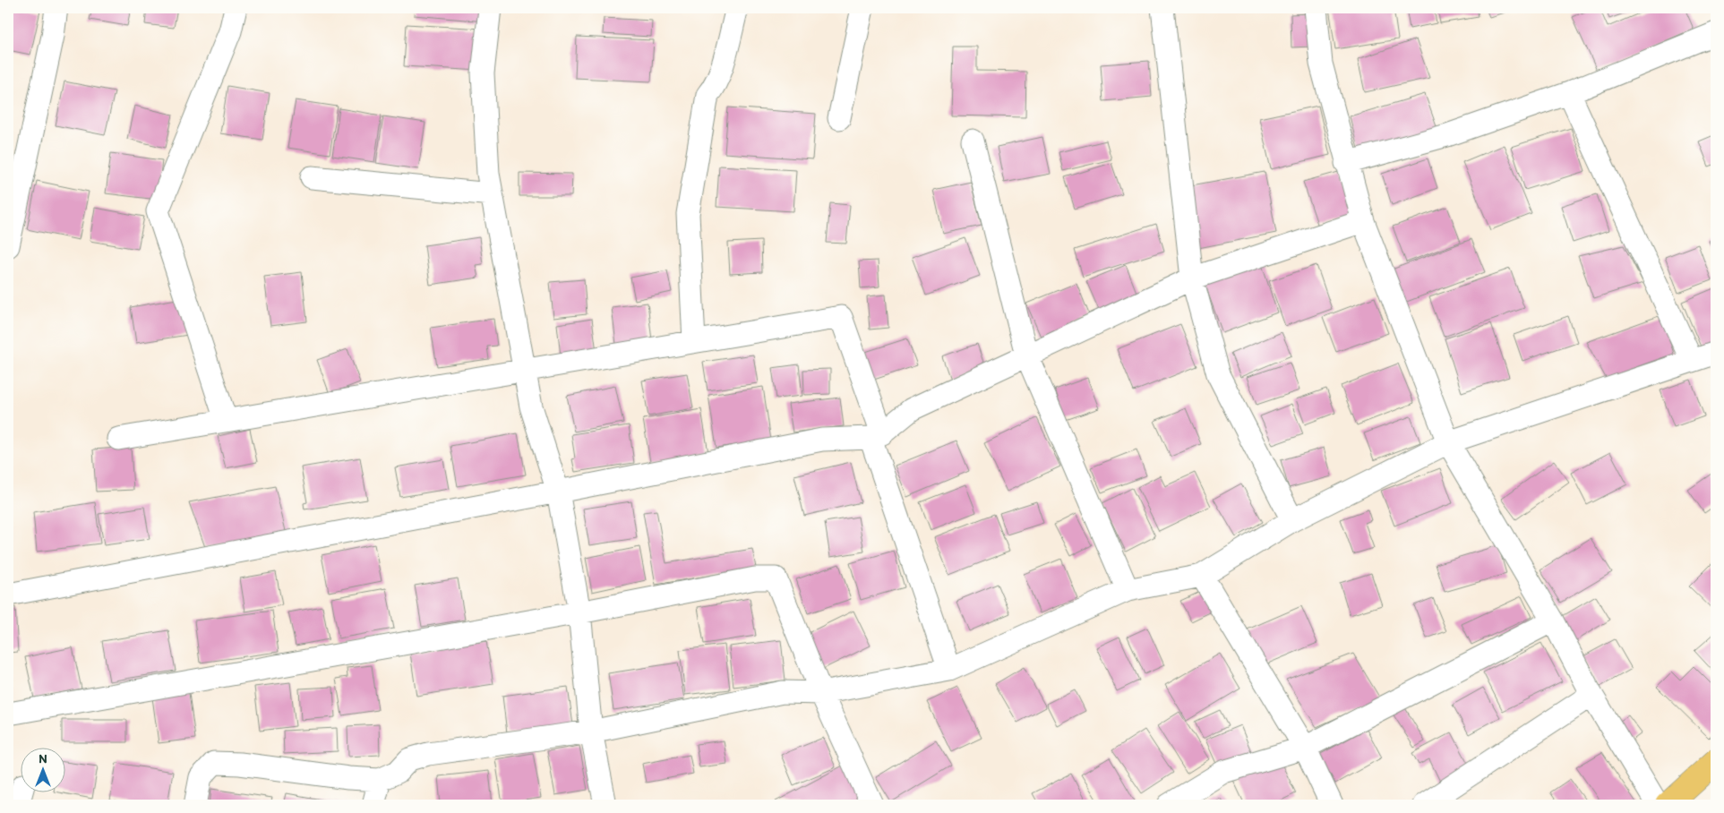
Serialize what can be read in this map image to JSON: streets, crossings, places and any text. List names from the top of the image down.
{
  "north": "top"
}
